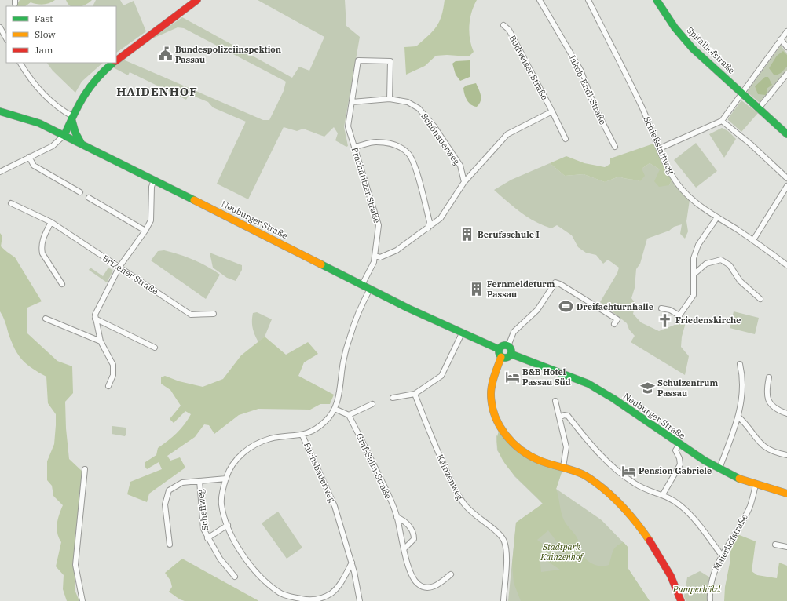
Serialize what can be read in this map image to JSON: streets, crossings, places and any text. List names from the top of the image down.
{
  "streets": {
    "street": [
      "Spitalhofstraße",
      "Budweiser Straße",
      "Jakob-Endl-Straße",
      "Schönauerweg",
      "Schießstattweg",
      "Prachatitzer Straße",
      "Neuburger Straße",
      "Brixener Straße",
      "Graf-Salm-Straße",
      "Fuchsbauerweg",
      "Kainzenweg",
      "Scheffweg",
      "Maierhofstraße"
    ]
  },
  "crossings": [
    ["Schönauerweg", "Prachatitzer Straße"],
    ["Prachatitzer Straße", "Neuburger Straße"],
    ["Neuburger Straße", "Fuchsbauerweg"],
    ["Neuburger Straße", "Maierhofstraße"]
  ],
  "districts": ["HAIDENHOF"],
  "parks": ["Stadtpark Kainzenhof", "Pumperhölzl"],
  "places": {
    "public building": ["Bundespolizeiinspektion Passau"],
    "building": ["Berufsschule I", "Fernmeldeturm Passau"],
    "sports": ["Dreifachturnhalle"],
    "church": ["Friedenskirche"],
    "hotel": ["B&B Hotel Passau Süd", "Pension Gabriele"],
    "school or university": ["Schulzentrum Passau"]
  },
  "legend": ["Fast", "Slow", "Jam"]
}
